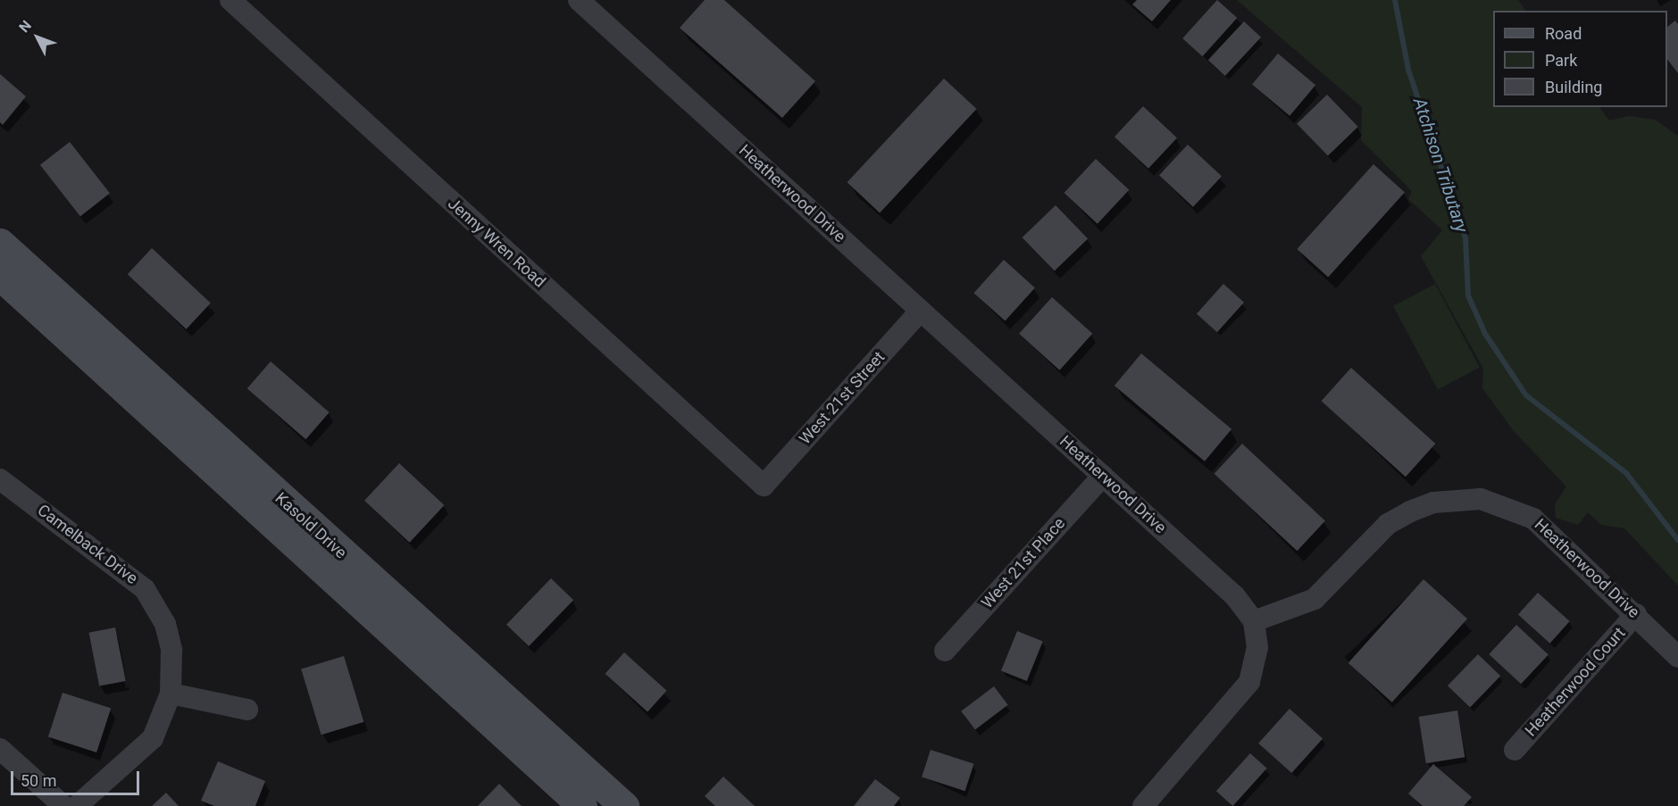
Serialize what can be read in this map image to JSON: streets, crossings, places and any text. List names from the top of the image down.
{
  "streets": {
    "main road": ["Kasold Drive"],
    "street": [
      "Heatherwood Drive",
      "Jenny Wren Road",
      "West 21st Street",
      "Camelback Drive",
      "West 21st Place",
      "Heatherwood Court"
    ]
  },
  "crossings": [
    ["Heatherwood Drive", "West 21st Street"],
    ["Heatherwood Drive", "West 21st Place"],
    ["Heatherwood Drive", "Heatherwood Court"],
    ["Jenny Wren Road", "West 21st Street"]
  ],
  "water": ["Atchison Tributary"],
  "legend": ["Road", "Park", "Building"],
  "scale_bar": "50 m",
  "north": "top left"
}
